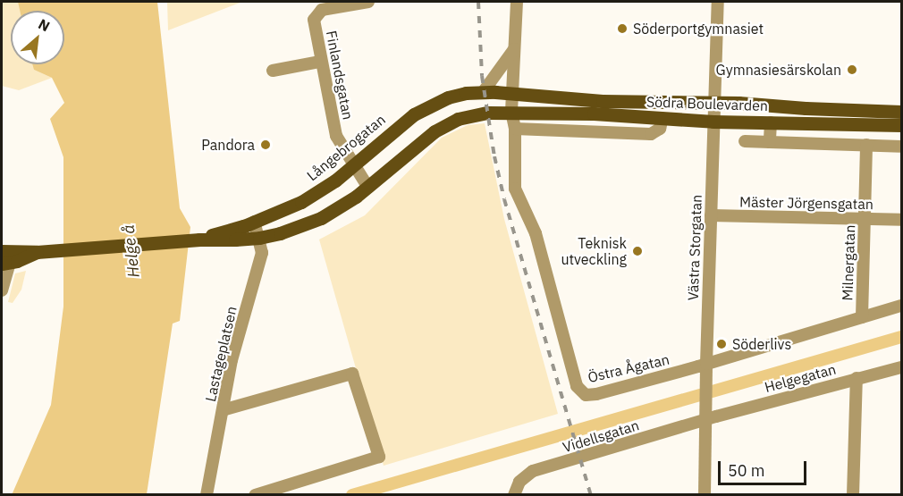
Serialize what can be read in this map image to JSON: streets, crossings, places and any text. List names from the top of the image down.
{
  "streets": {
    "main road": ["Södra Boulevarden", "Långebrogatan"],
    "street": [
      "Finlandsgatan",
      "Mäster Jörgensgatan",
      "Västra Storgatan",
      "Milnergatan",
      "Lastageplatsen",
      "Östra Ågatan",
      "Helgegatan",
      "Videllsgatan"
    ]
  },
  "crossings": [
    ["Finlandsgatan", "Långebrogatan"],
    ["Södra Boulevarden", "Långebrogatan"],
    ["Södra Boulevarden", "Västra Storgatan"],
    ["Södra Boulevarden", "Östra Ågatan"],
    ["Långebrogatan", "Lastageplatsen"],
    ["Långebrogatan", "Östra Ågatan"],
    ["Mäster Jörgensgatan", "Västra Storgatan"],
    ["Mäster Jörgensgatan", "Milnergatan"],
    ["Västra Storgatan", "Östra Ågatan"],
    ["Västra Storgatan", "Helgegatan"],
    ["Västra Storgatan", "Videllsgatan"],
    ["Milnergatan", "Östra Ågatan"],
    ["Helgegatan", "Videllsgatan"]
  ],
  "water": ["Helge å"],
  "places": [
    "Söderportgymnasiet",
    "Gymnasiesärskolan",
    "Pandora",
    "Teknisk utveckling",
    "Söderlivs"
  ],
  "scale_bar": "50 m",
  "north": "top right"
}
